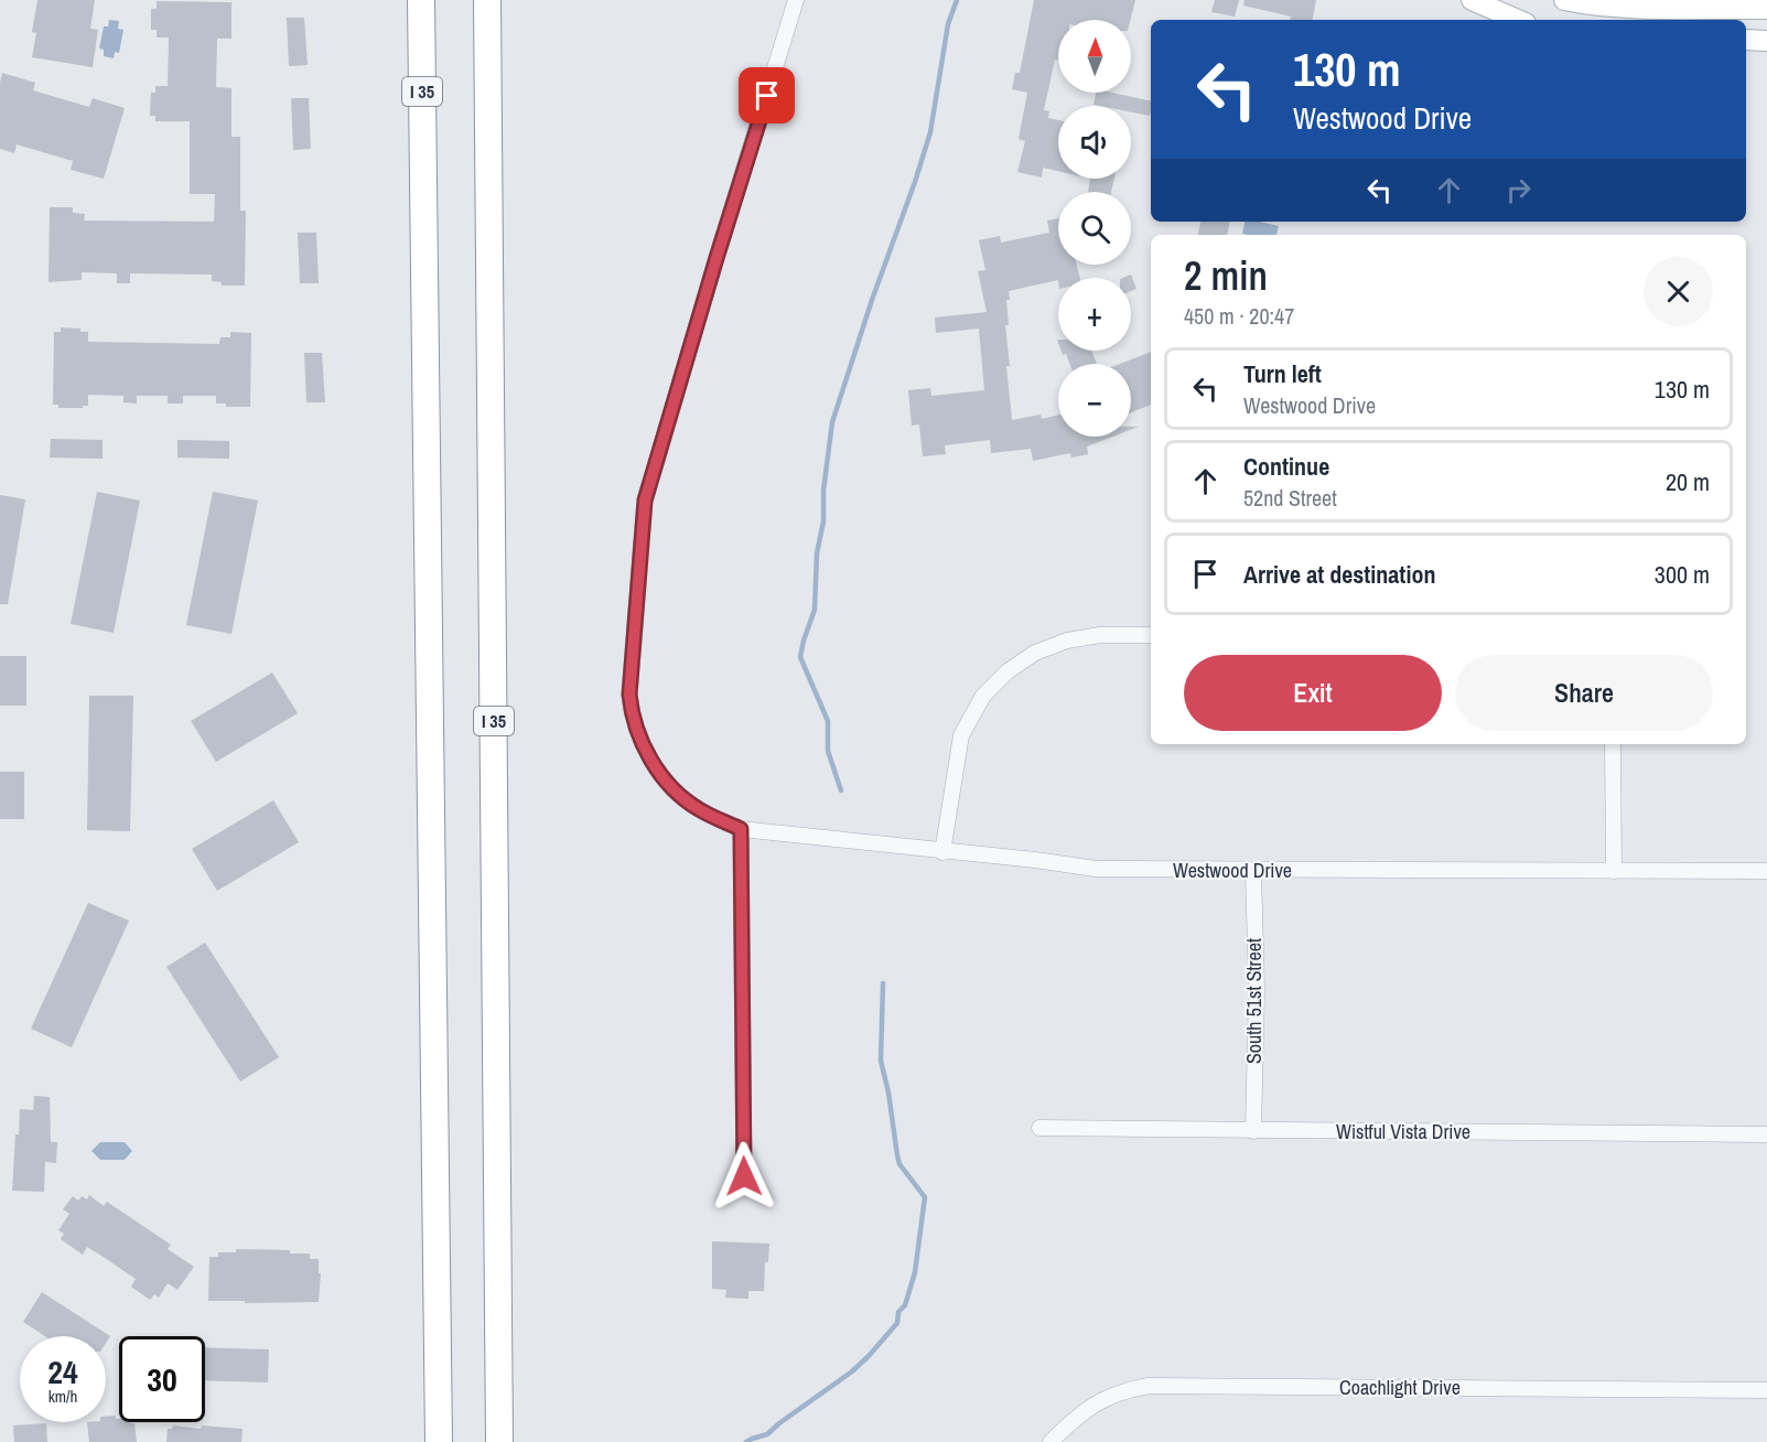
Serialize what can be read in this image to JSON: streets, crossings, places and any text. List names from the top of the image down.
{
  "streets": {
    "highway": ["I 35"],
    "street": [
      "Westwood Drive",
      "South 51st Street",
      "Wistful Vista Drive",
      "Coachlight Drive"
    ]
  },
  "crossings": [
    ["Westwood Drive", "South 51st Street"],
    ["South 51st Street", "Wistful Vista Drive"]
  ],
  "north": "top",
  "page": {
    "map_buttons": ["+", "−"],
    "turn": ["130 m", "Westwood Drive"],
    "heading": ["2 min", "450 m · 20:47"],
    "list": [
      {
        "name": "Turn left",
        "note": "Westwood Drive",
        "value": "130 m"
      },
      {
        "name": "Continue",
        "note": "52nd Street",
        "value": "20 m"
      },
      {
        "name": "Arrive at destination",
        "value": "300 m"
      }
    ],
    "buttons": ["Exit", "Share"],
    "speed": "24 km/h",
    "limit": "30"
  }
}
